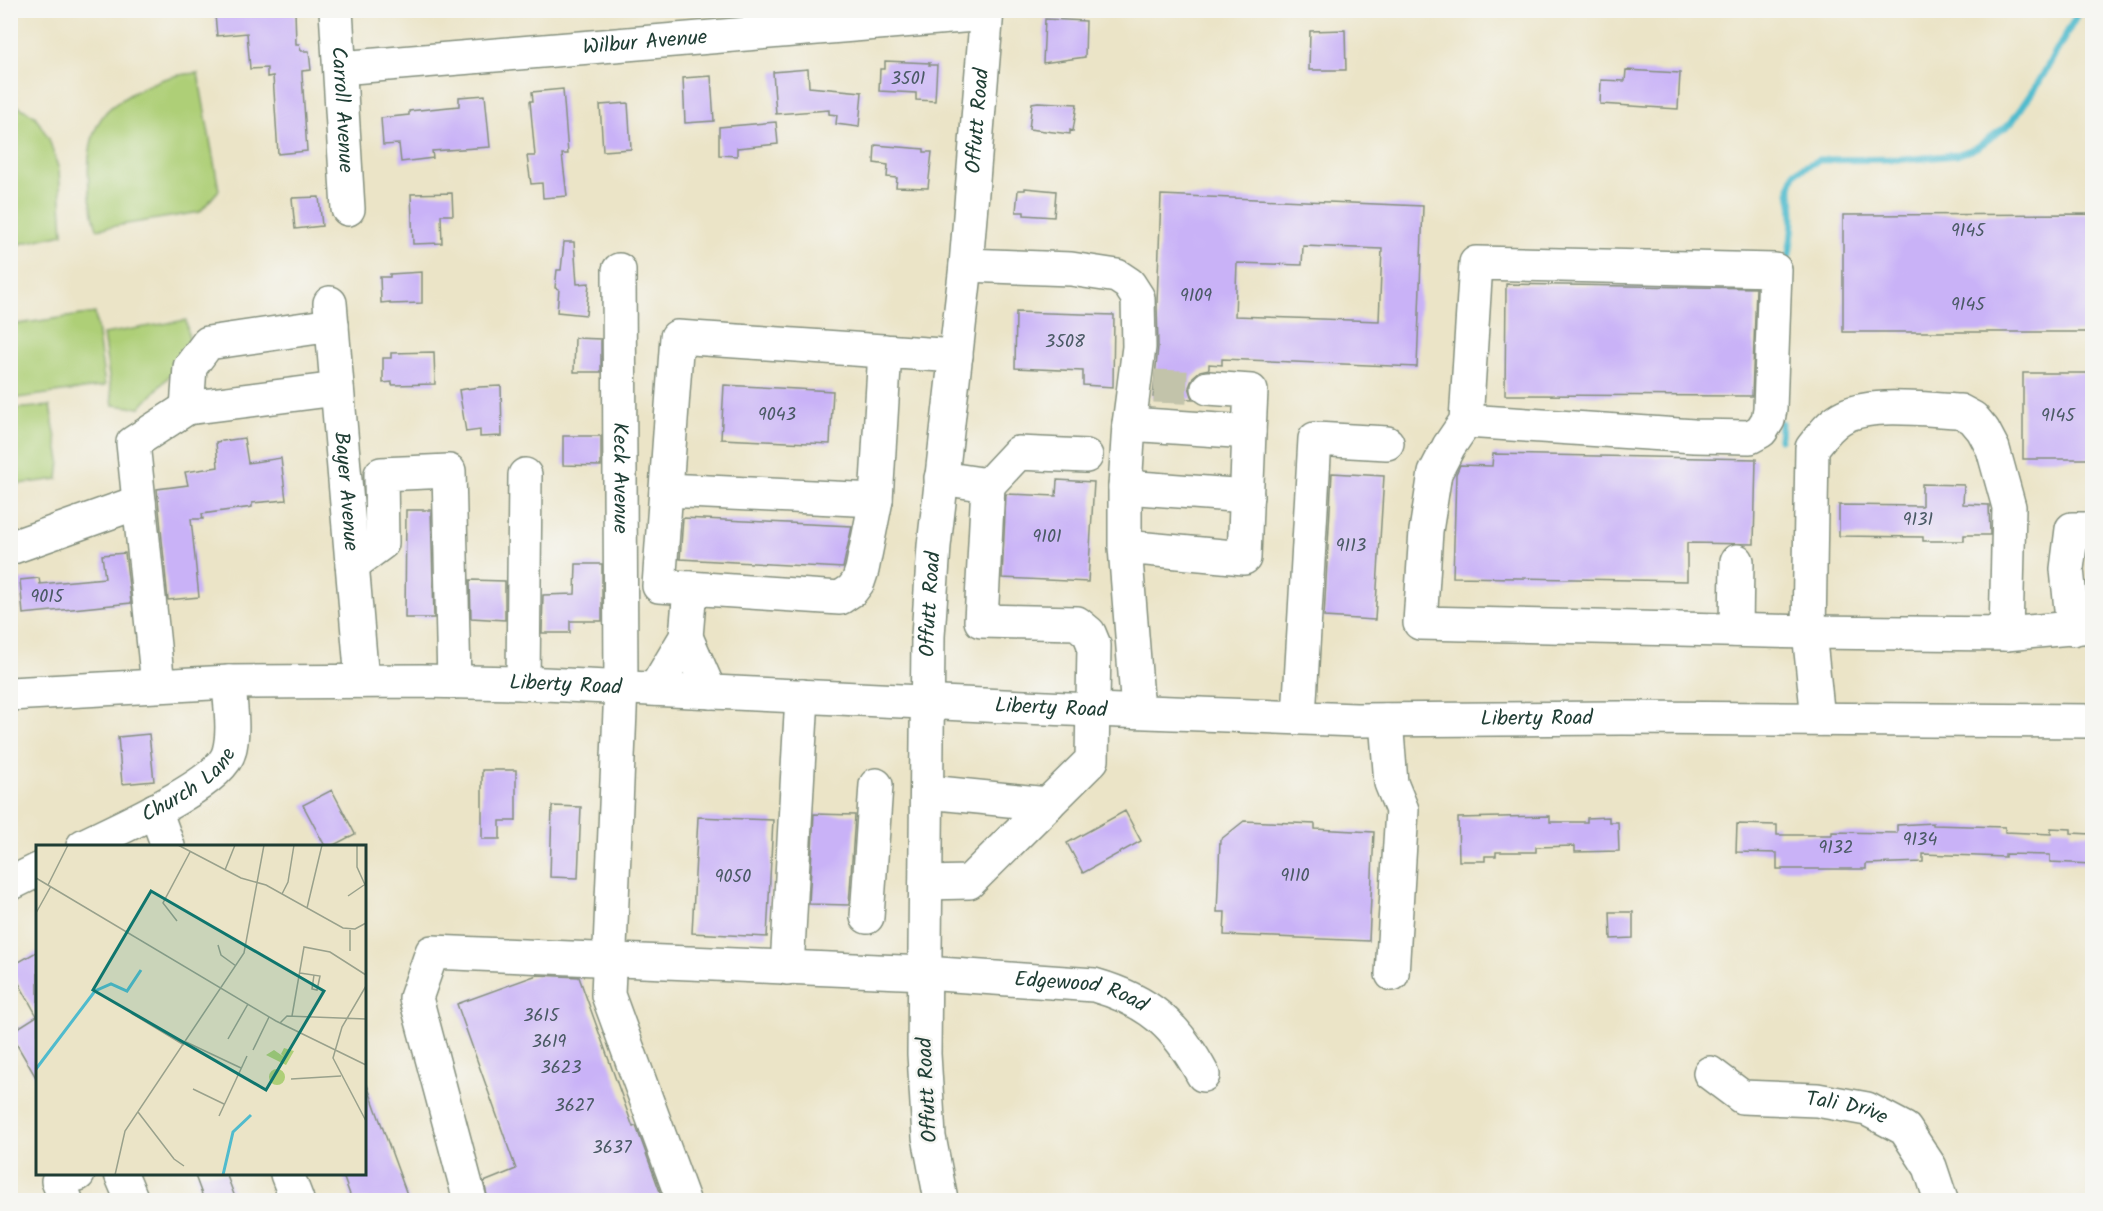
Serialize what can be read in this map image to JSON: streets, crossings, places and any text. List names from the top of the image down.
{
  "streets": {
    "street": [
      "Wilbur Avenue",
      "Carroll Avenue",
      "Offutt Road",
      "Keck Avenue",
      "Bayer Avenue",
      "Liberty Road",
      "Church Lane",
      "Edgewood Road",
      "Tali Drive"
    ]
  },
  "crossings": [
    ["Wilbur Avenue", "Carroll Avenue"],
    ["Wilbur Avenue", "Offutt Road"],
    ["Offutt Road", "Liberty Road"],
    ["Offutt Road", "Edgewood Road"],
    ["Keck Avenue", "Liberty Road"],
    ["Keck Avenue", "Edgewood Road"],
    ["Bayer Avenue", "Liberty Road"],
    ["Liberty Road", "Church Lane"]
  ],
  "house_numbers": [
    "3501",
    "9145",
    "9109",
    "9145",
    "3508",
    "9043",
    "9145",
    "9131",
    "9101",
    "9113",
    "9015",
    "9134",
    "9132",
    "9110",
    "9050",
    "3615",
    "3619",
    "3623",
    "3627",
    "3637"
  ]
}
